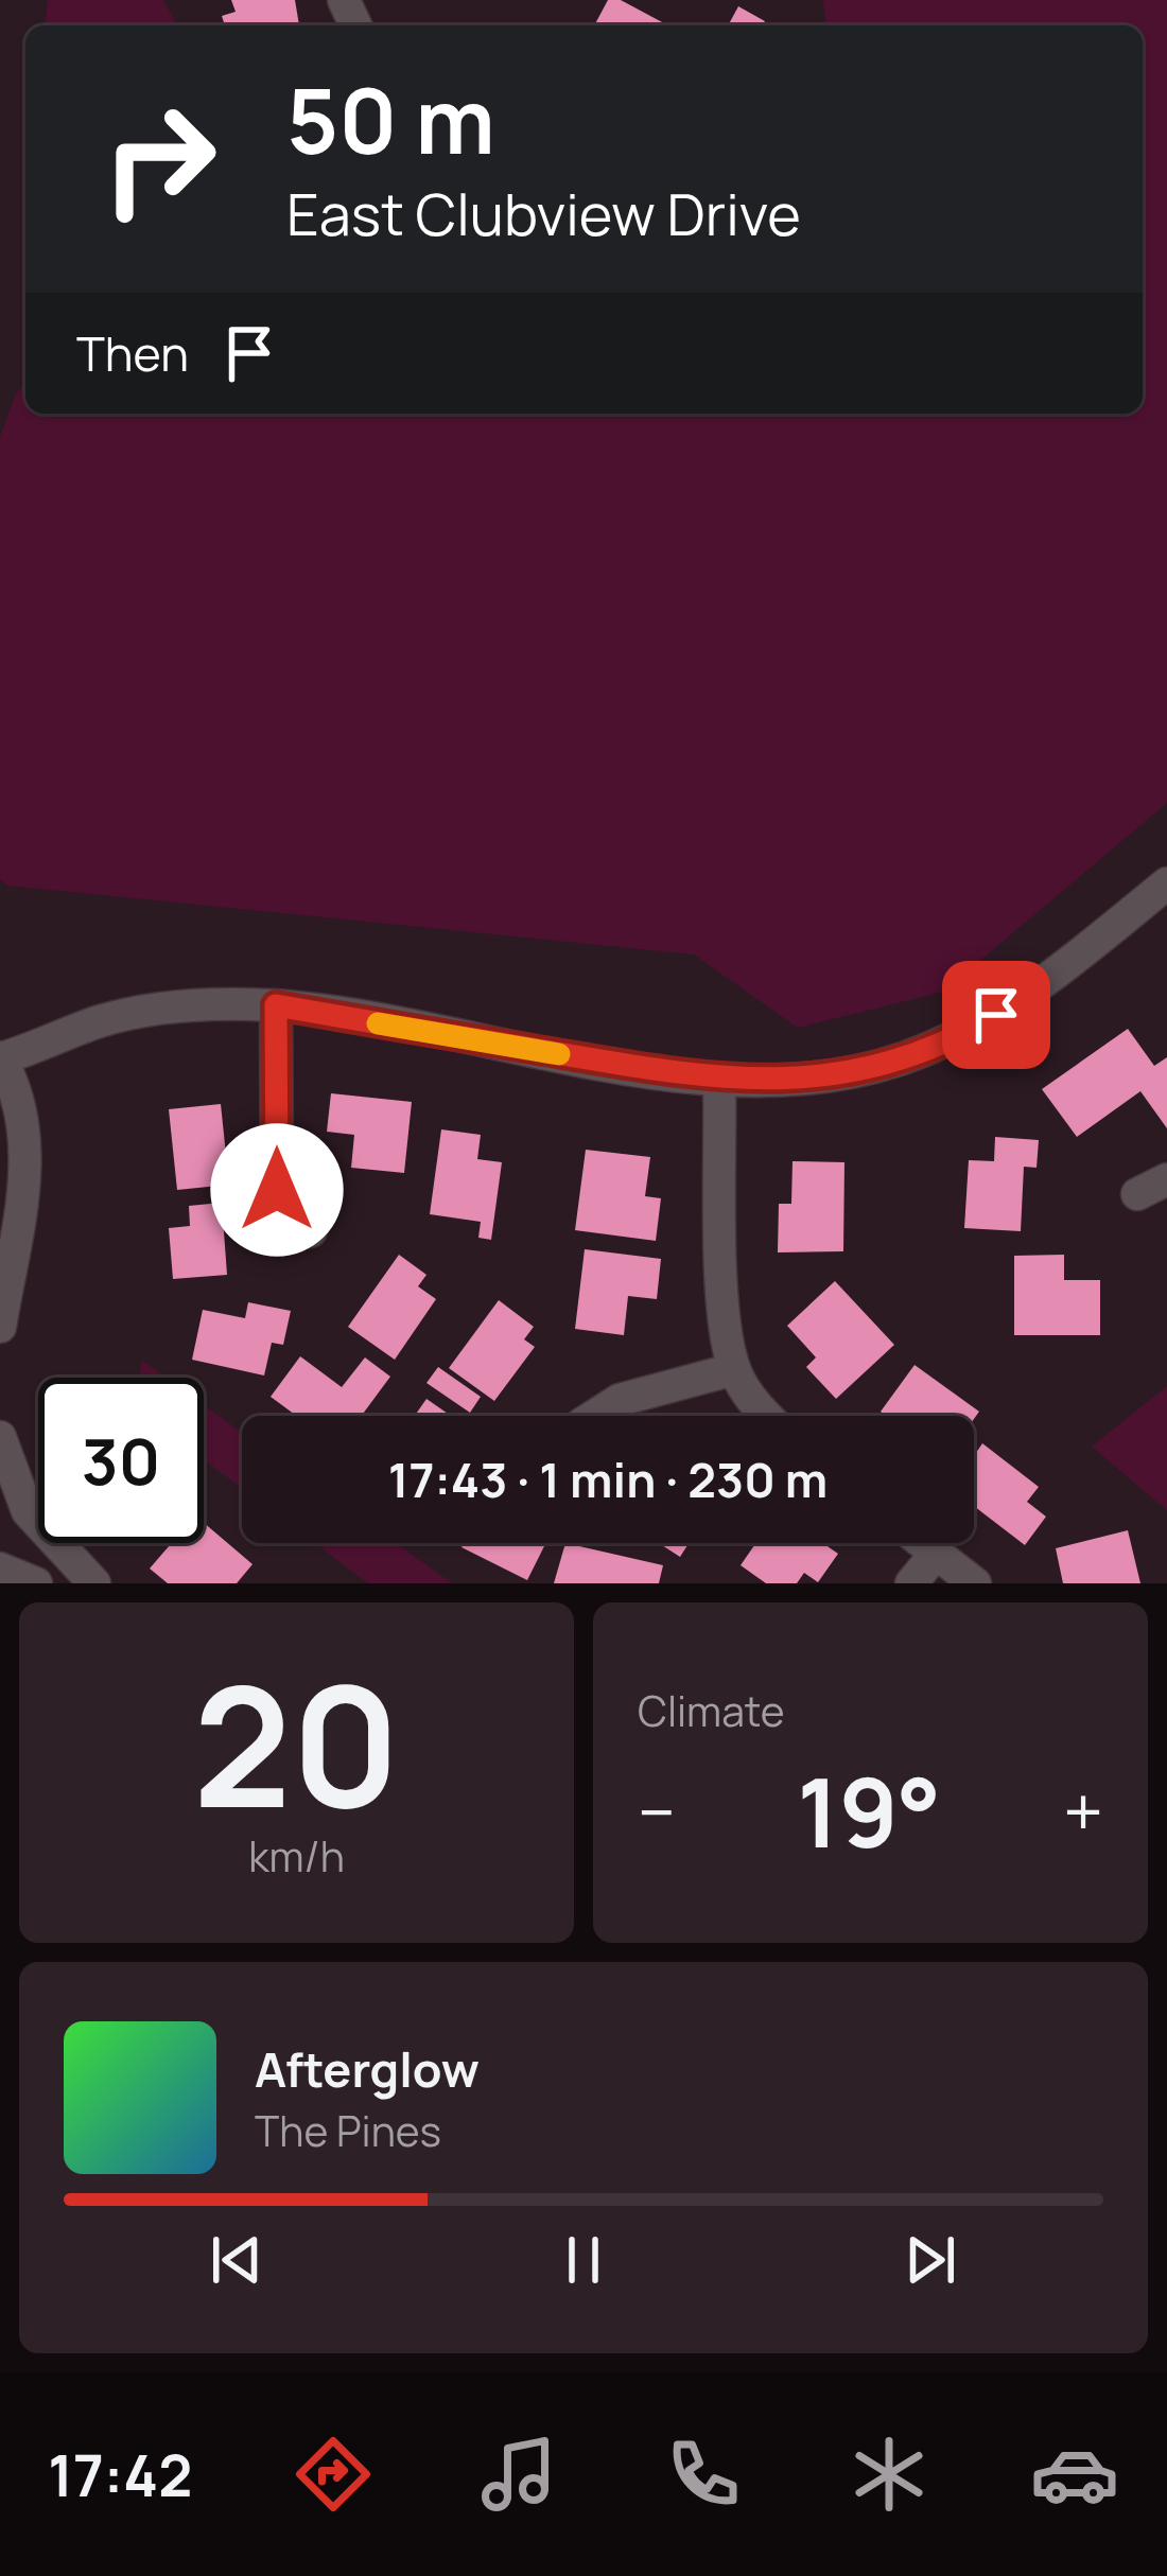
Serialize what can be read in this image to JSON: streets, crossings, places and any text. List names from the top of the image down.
{
  "page": {
    "turn": ["50 m", "East Clubview Drive"],
    "then": "Then",
    "limit": "30",
    "trip": "17:43 · 1 min · 230 m",
    "tile": [
      ["20", "km/h"],
      "Climate"
    ],
    "heat": ["−", "19°", "+"],
    "song": ["Afterglow", "The Pines"],
    "tabs": "17:42"
  }
}
